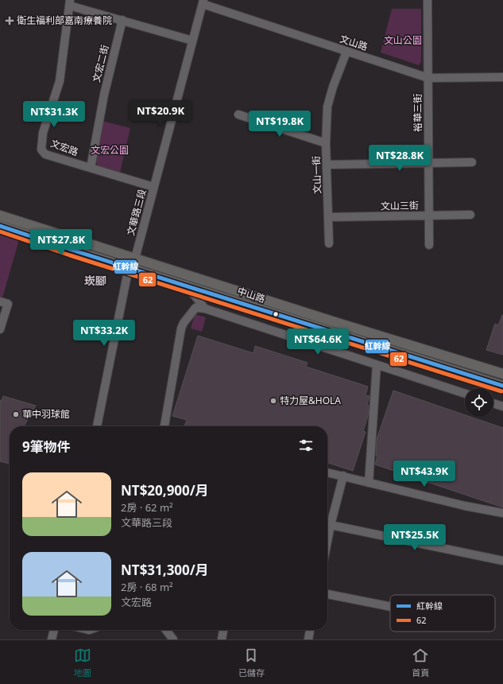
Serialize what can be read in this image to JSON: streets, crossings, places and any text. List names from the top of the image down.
{
  "streets": {
    "main road": ["中山路"],
    "street": [
      "文山路",
      "文宏二街",
      "裕華三街",
      "文宏路",
      "文山一街",
      "文山三街",
      "文華路三段"
    ]
  },
  "crossings": [
    ["文山路", "裕華三街"],
    ["文山路", "文山一街"],
    ["文山路", "文華路三段"],
    ["文宏二街", "文宏路"],
    ["裕華三街", "文山三街"],
    ["文宏路", "文華路三段"],
    ["文山一街", "文山三街"],
    ["文華路三段", "中山路"]
  ],
  "districts": ["崁腳"],
  "parks": ["文山公園", "文宏公園"],
  "places": {
    "health": ["衛生福利部嘉南療養院"],
    "other": ["特力屋&HOLA", "華中羽球館"]
  },
  "lines": ["transit line 紅幹線", "transit line 62"],
  "legend": ["紅幹線", "62"],
  "page": {
    "price": [
      "NT$20.9K",
      "NT$31.3K",
      "NT$19.8K",
      "NT$28.8K",
      "NT$27.8K",
      "NT$33.2K",
      "NT$64.6K",
      "NT$43.9K",
      "NT$25.5K"
    ],
    "heading": "9筆物件",
    "list": [
      {
        "name": "NT$20,900/月",
        "note": "2房 · 62 m² · 文華路三段"
      },
      {
        "name": "NT$31,300/月",
        "note": "2房 · 68 m² · 文宏路"
      }
    ],
    "tabs": ["地圖", "已儲存", "首頁"]
  }
}
